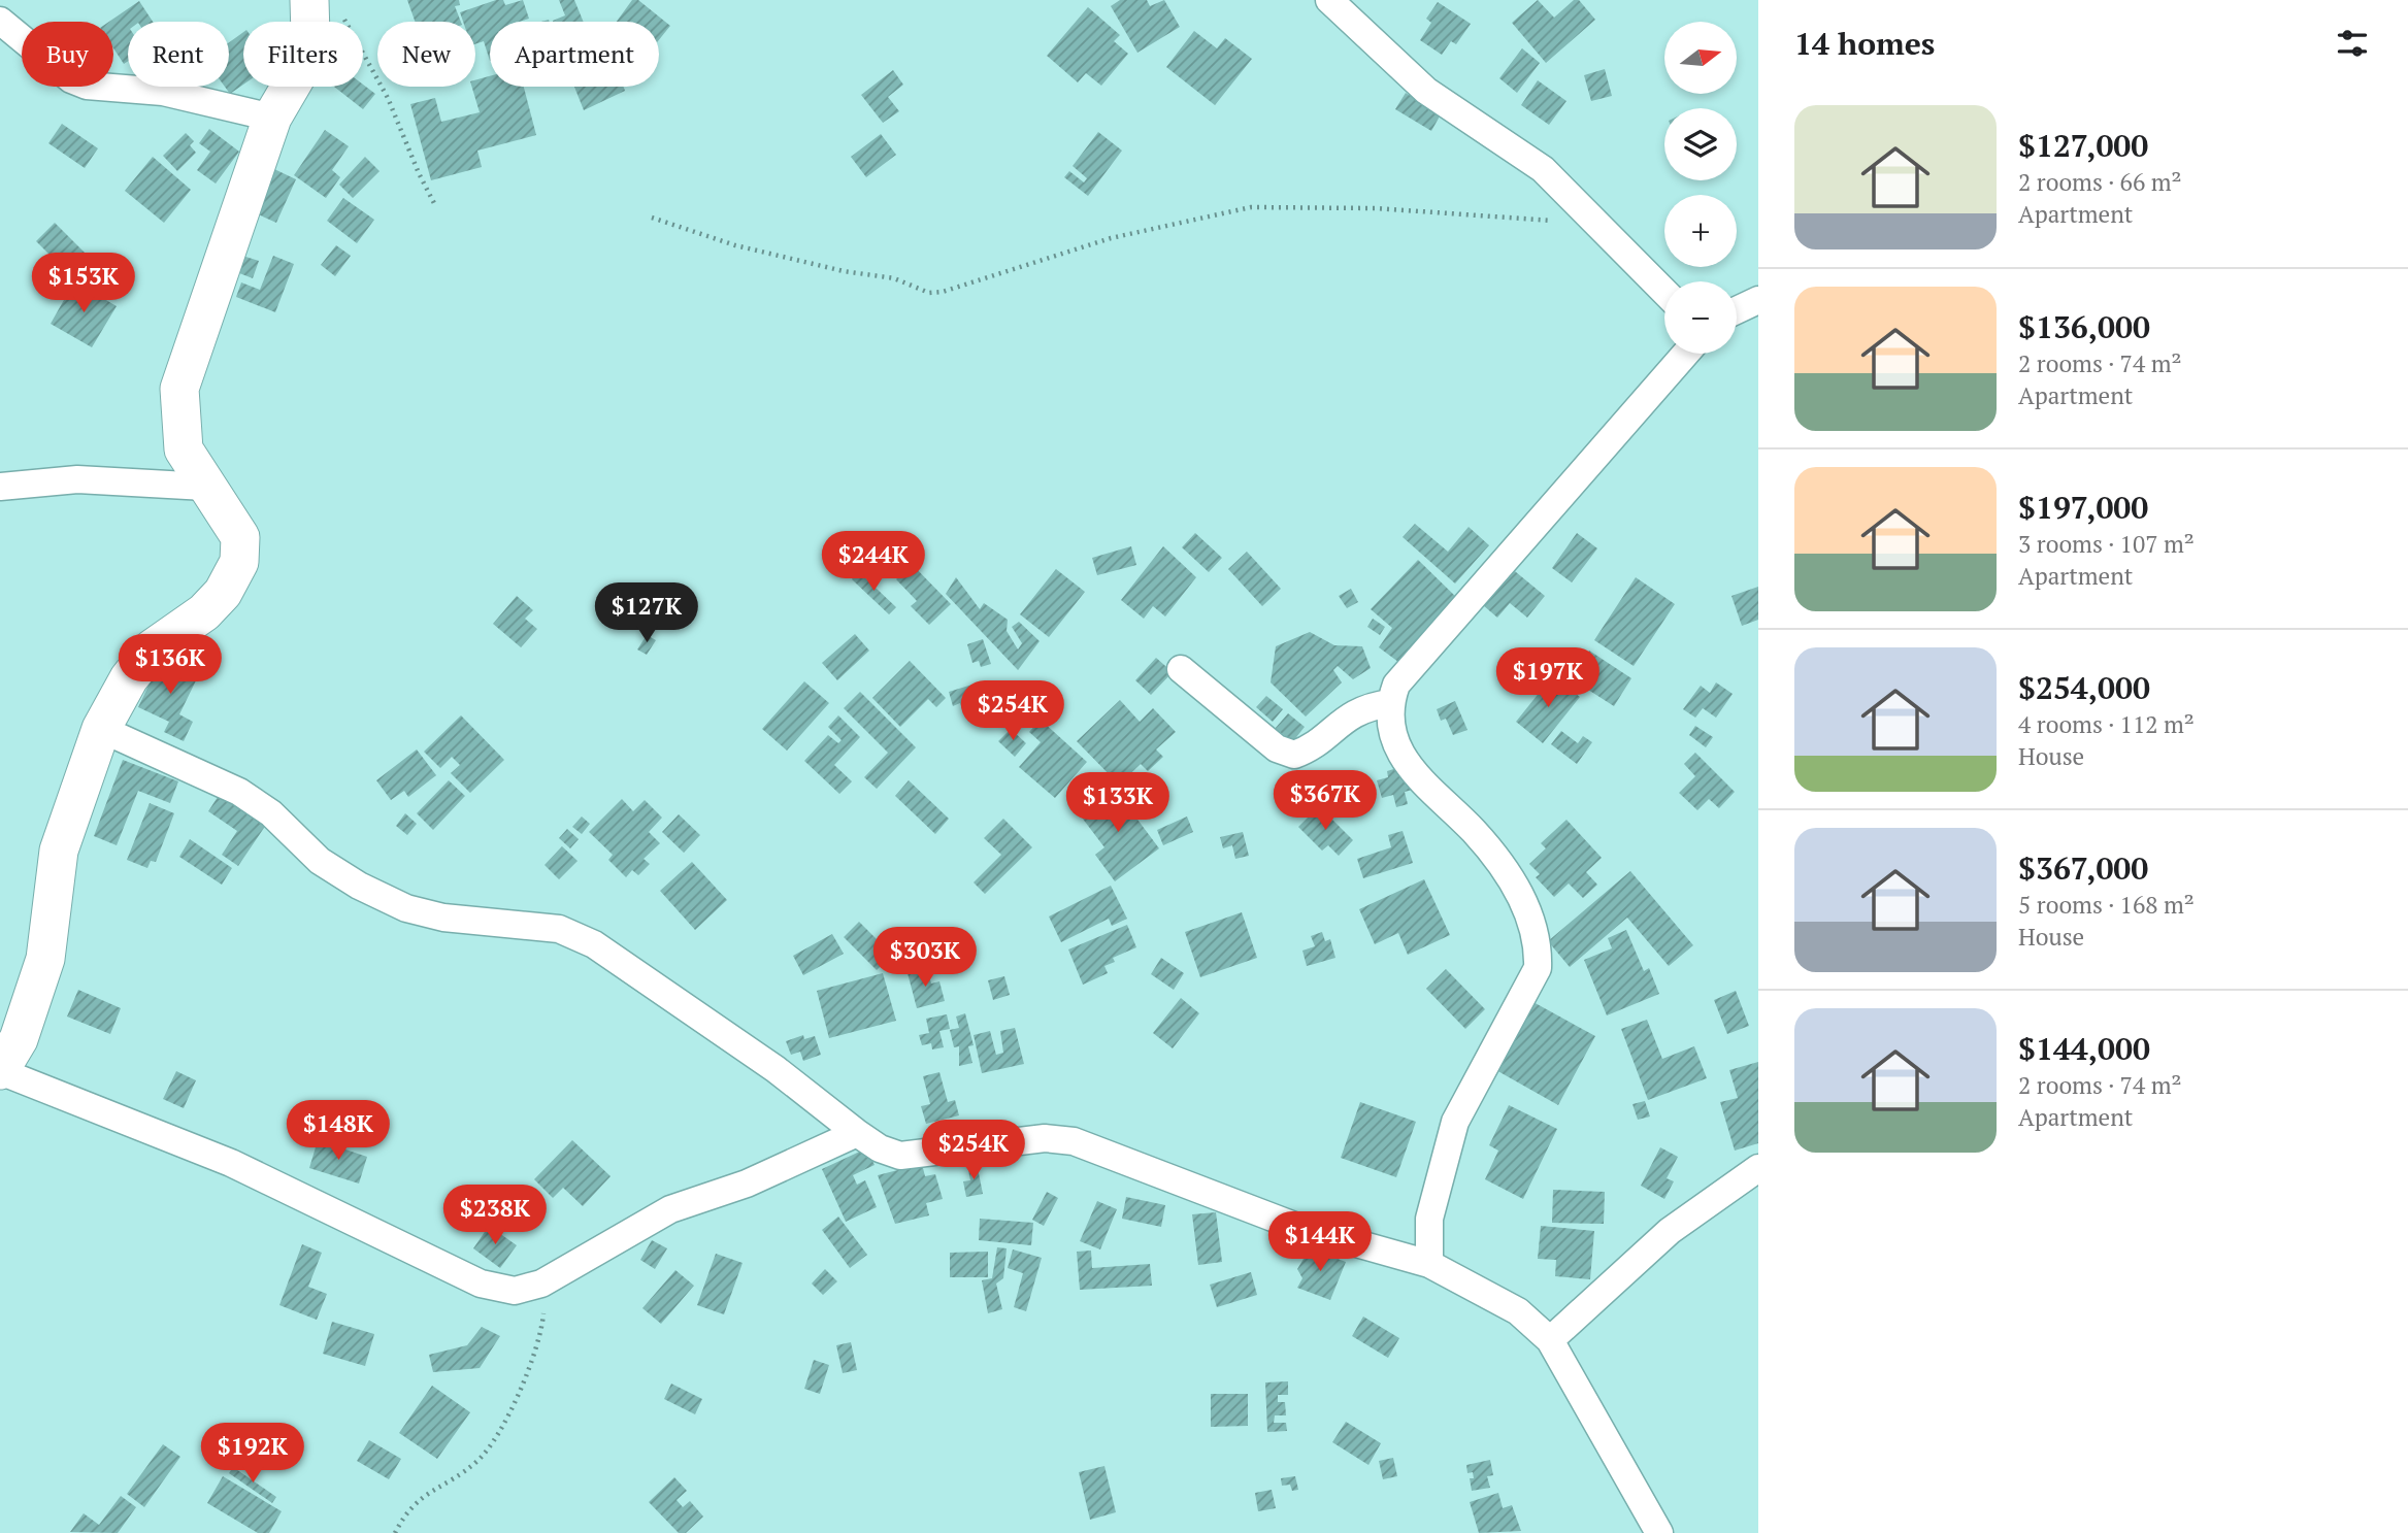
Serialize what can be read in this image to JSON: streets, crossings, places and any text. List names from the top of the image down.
{
  "north": "right",
  "page": {
    "heading": "14 homes",
    "map_buttons": ["+", "−"],
    "chip": [
      "Buy",
      "Rent",
      "Filters",
      "New",
      "Apartment"
    ],
    "list": [
      {
        "name": "$127,000",
        "note": "2 rooms · 66 m² · Apartment"
      },
      {
        "name": "$136,000",
        "note": "2 rooms · 74 m² · Apartment"
      },
      {
        "name": "$197,000",
        "note": "3 rooms · 107 m² · Apartment"
      },
      {
        "name": "$254,000",
        "note": "4 rooms · 112 m² · House"
      },
      {
        "name": "$367,000",
        "note": "5 rooms · 168 m² · House"
      },
      {
        "name": "$144,000",
        "note": "2 rooms · 74 m² · Apartment"
      }
    ],
    "price": [
      "$153K",
      "$244K",
      "$127K",
      "$136K",
      "$197K",
      "$254K",
      "$367K",
      "$133K",
      "$303K",
      "$148K",
      "$254K",
      "$238K",
      "$144K",
      "$192K"
    ]
  }
}
